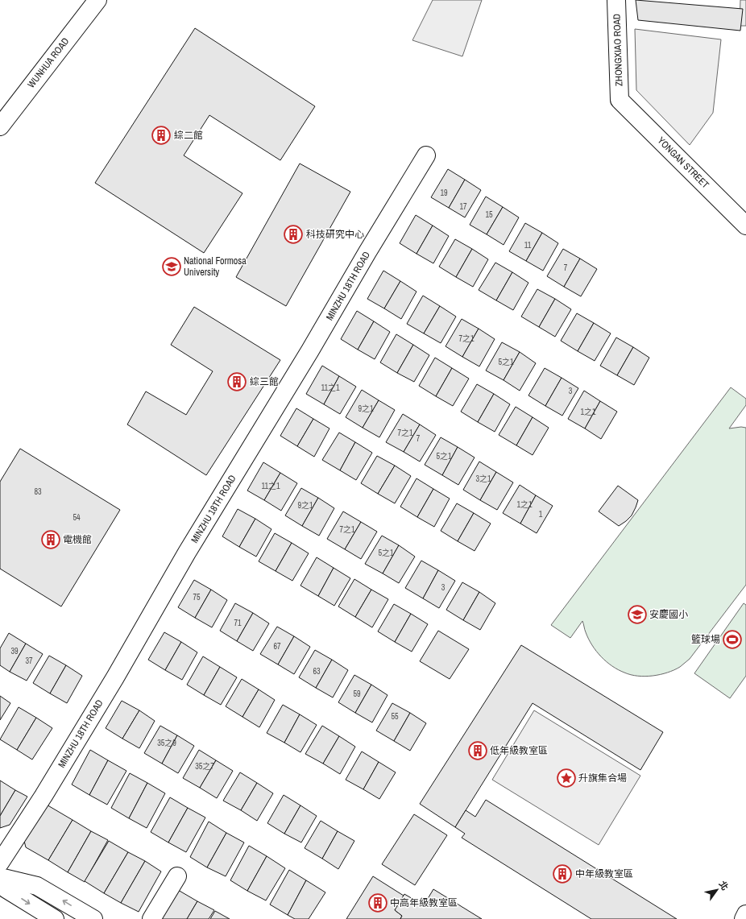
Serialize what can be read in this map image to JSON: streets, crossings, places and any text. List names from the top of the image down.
{
  "streets": {
    "street": [
      "ZHONGXIAO ROAD",
      "WUNHUA ROAD",
      "YONGAN STREET",
      "MINZHU 18TH ROAD"
    ]
  },
  "crossings": [
    ["ZHONGXIAO ROAD", "YONGAN STREET"]
  ],
  "places": {
    "building": [
      "綜二館",
      "科技研究中心",
      "綜三館",
      "電機館",
      "低年級教室區",
      "中年級教室區",
      "中高年級教室區"
    ],
    "school or university": ["National Formosa University", "安慶國小"],
    "sports": ["籃球場"],
    "place": ["升旗集合場"]
  },
  "house_numbers": [
    "19",
    "17",
    "15",
    "11",
    "7",
    "7之1",
    "5之1",
    "11之1",
    "3",
    "9之1",
    "1之1",
    "7之1",
    "7",
    "5之1",
    "3之1",
    "11之1",
    "83",
    "1之1",
    "9之1",
    "1",
    "54",
    "7之1",
    "5之1",
    "3",
    "75",
    "71",
    "67",
    "39",
    "37",
    "63",
    "59",
    "55",
    "35之9",
    "35之7"
  ],
  "north": "top right"
}
